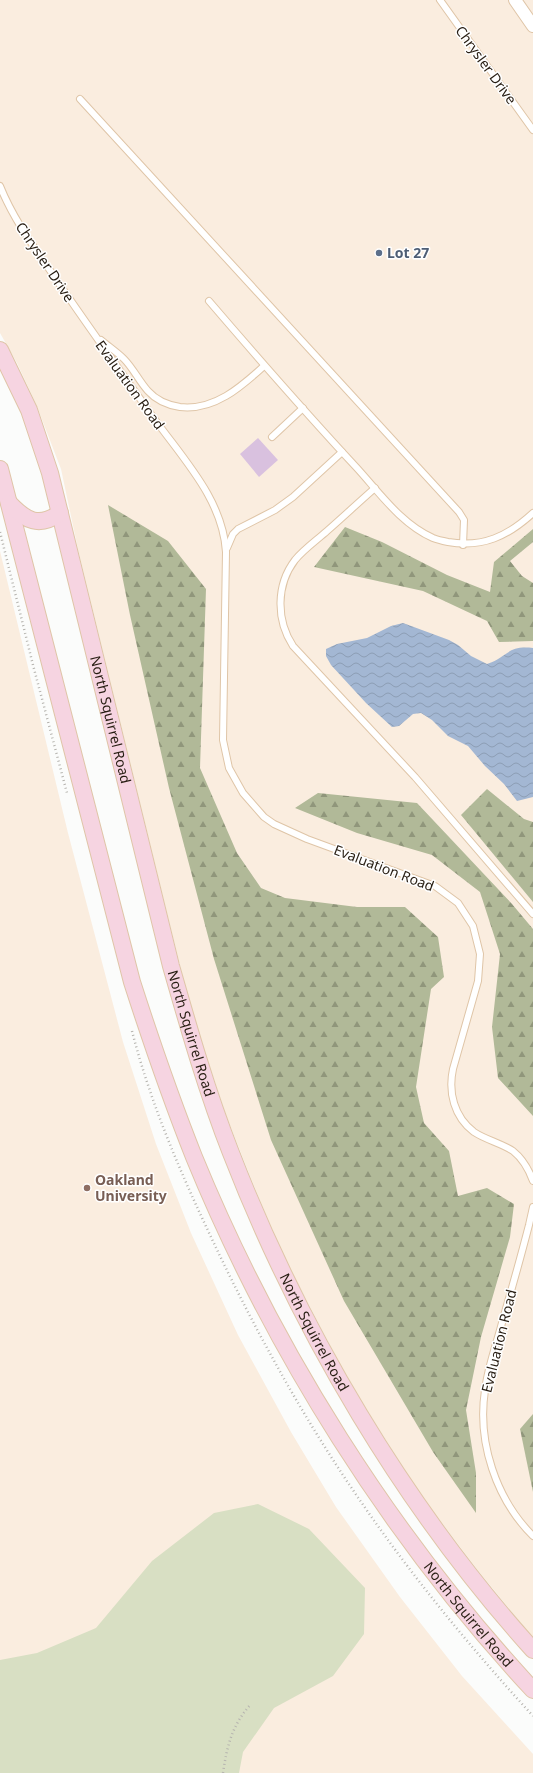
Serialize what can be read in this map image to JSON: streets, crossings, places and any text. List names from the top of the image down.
{
  "streets": {
    "main road": ["North Squirrel Road"],
    "lane": ["Chrysler Drive", "Evaluation Road"]
  },
  "crossings": [
    ["Chrysler Drive", "Evaluation Road"]
  ],
  "places": ["Lot 27", "Oakland University"]
}
